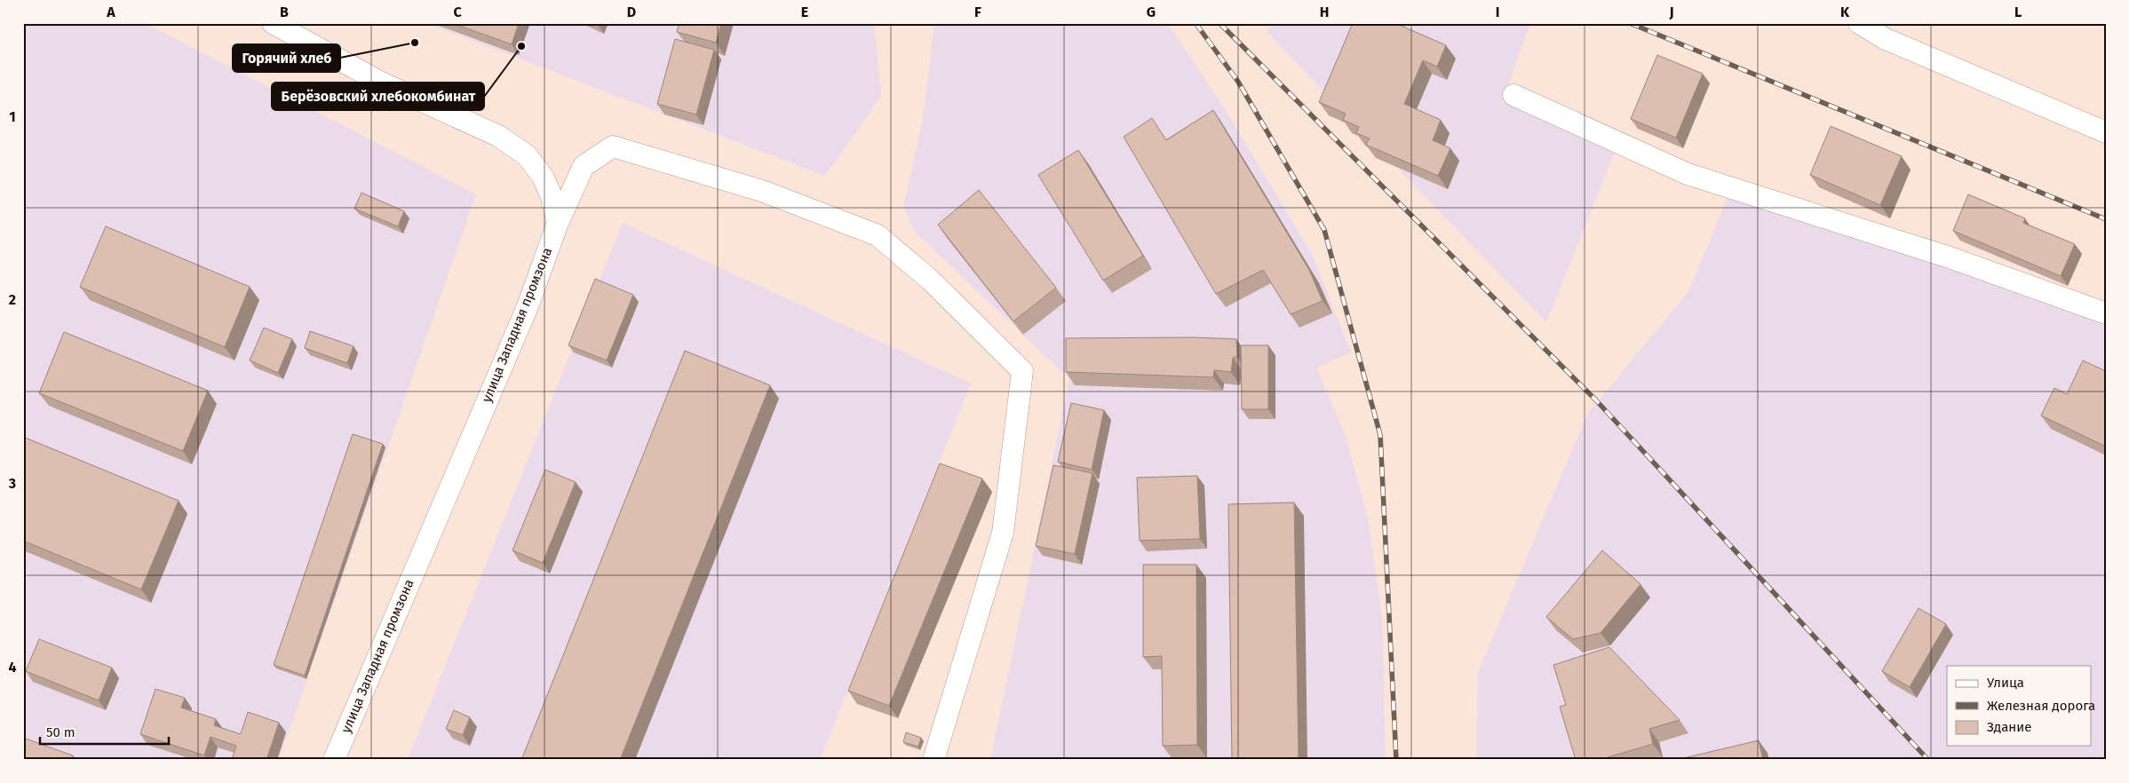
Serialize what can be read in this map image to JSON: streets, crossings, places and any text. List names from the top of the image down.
{
  "streets": {
    "street": ["улица Западная промзона"]
  },
  "places": ["Горячий хлеб", "Берёзовский хлебокомбинат"],
  "legend": ["Улица", "Железная дорога", "Здание"],
  "scale_bar": "50 m",
  "grid": {
    "columns": [
      "A",
      "B",
      "C",
      "D",
      "E",
      "F",
      "G",
      "H",
      "I",
      "J",
      "K",
      "L"
    ],
    "rows": [
      "1",
      "2",
      "3",
      "4"
    ]
  }
}
